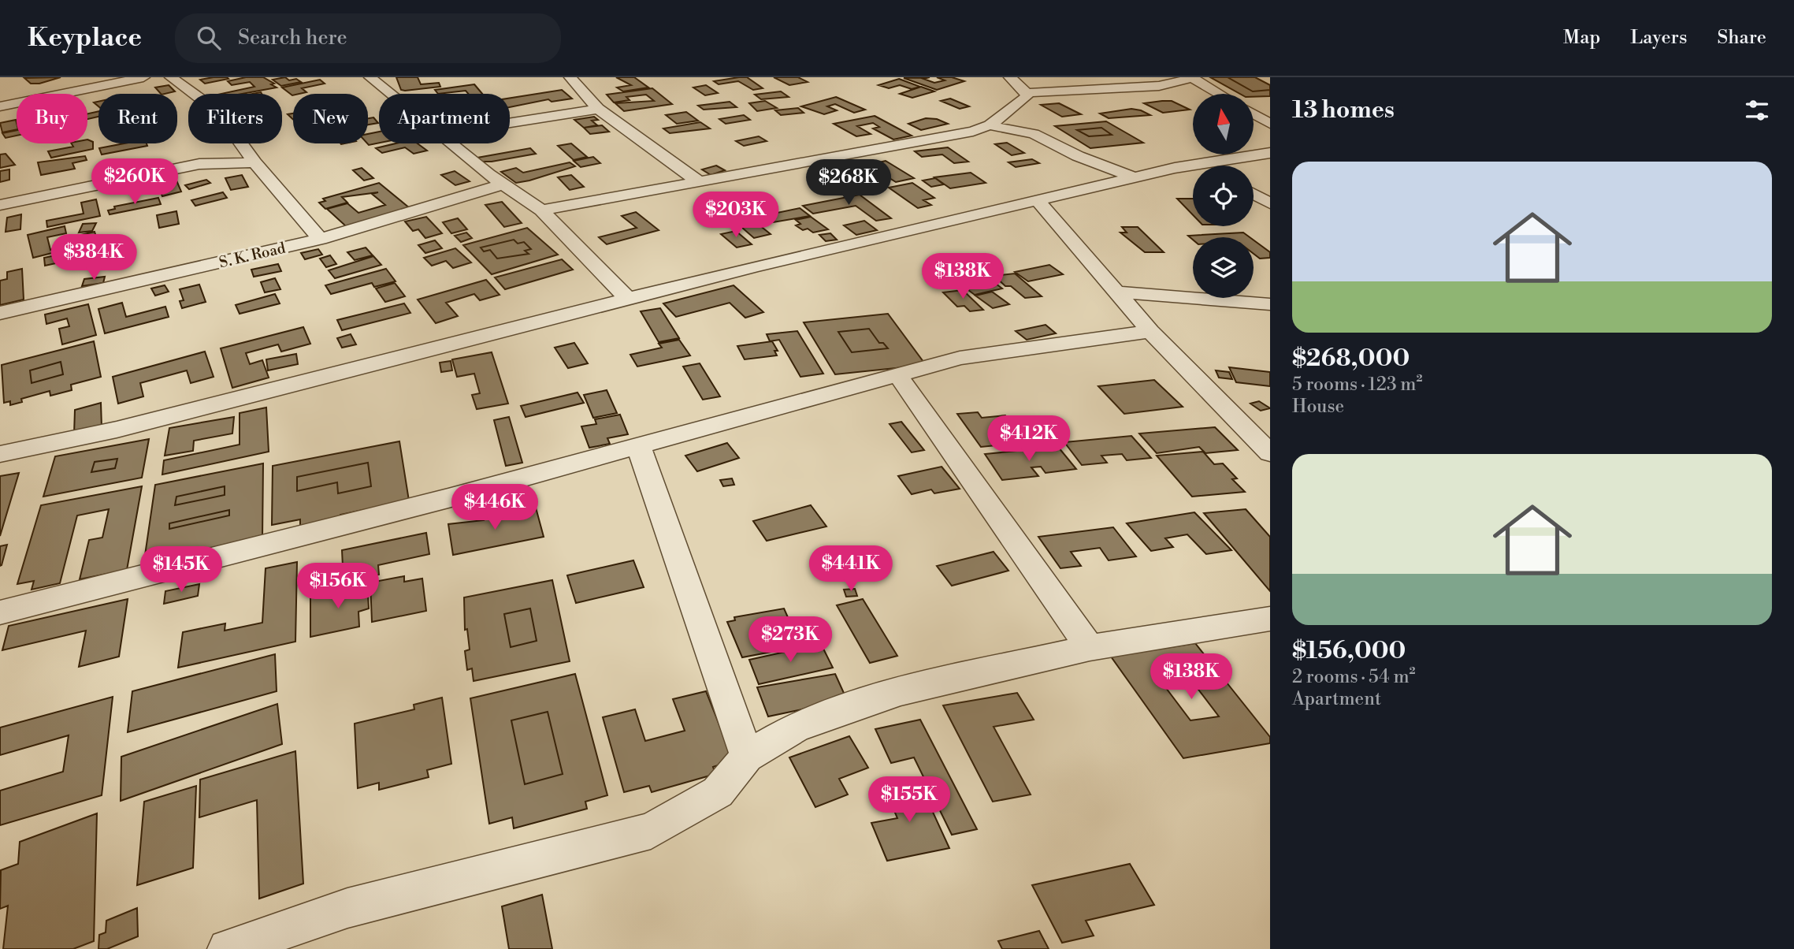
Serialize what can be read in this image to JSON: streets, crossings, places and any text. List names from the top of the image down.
{
  "streets": {
    "street": ["S. K. Road"]
  },
  "north": "top",
  "page": {
    "header": "Keyplace",
    "search": "Search here",
    "nav": ["Map", "Layers", "Share"],
    "heading": "13 homes",
    "chip": [
      "Buy",
      "Rent",
      "Filters",
      "New",
      "Apartment"
    ],
    "list": [
      {
        "name": "$268,000",
        "note": "5 rooms · 123 m² · House"
      },
      {
        "name": "$156,000",
        "note": "2 rooms · 54 m² · Apartment"
      }
    ],
    "price": [
      "$260K",
      "$268K",
      "$203K",
      "$384K",
      "$138K",
      "$412K",
      "$446K",
      "$441K",
      "$145K",
      "$156K",
      "$273K",
      "$138K",
      "$155K"
    ]
  }
}
